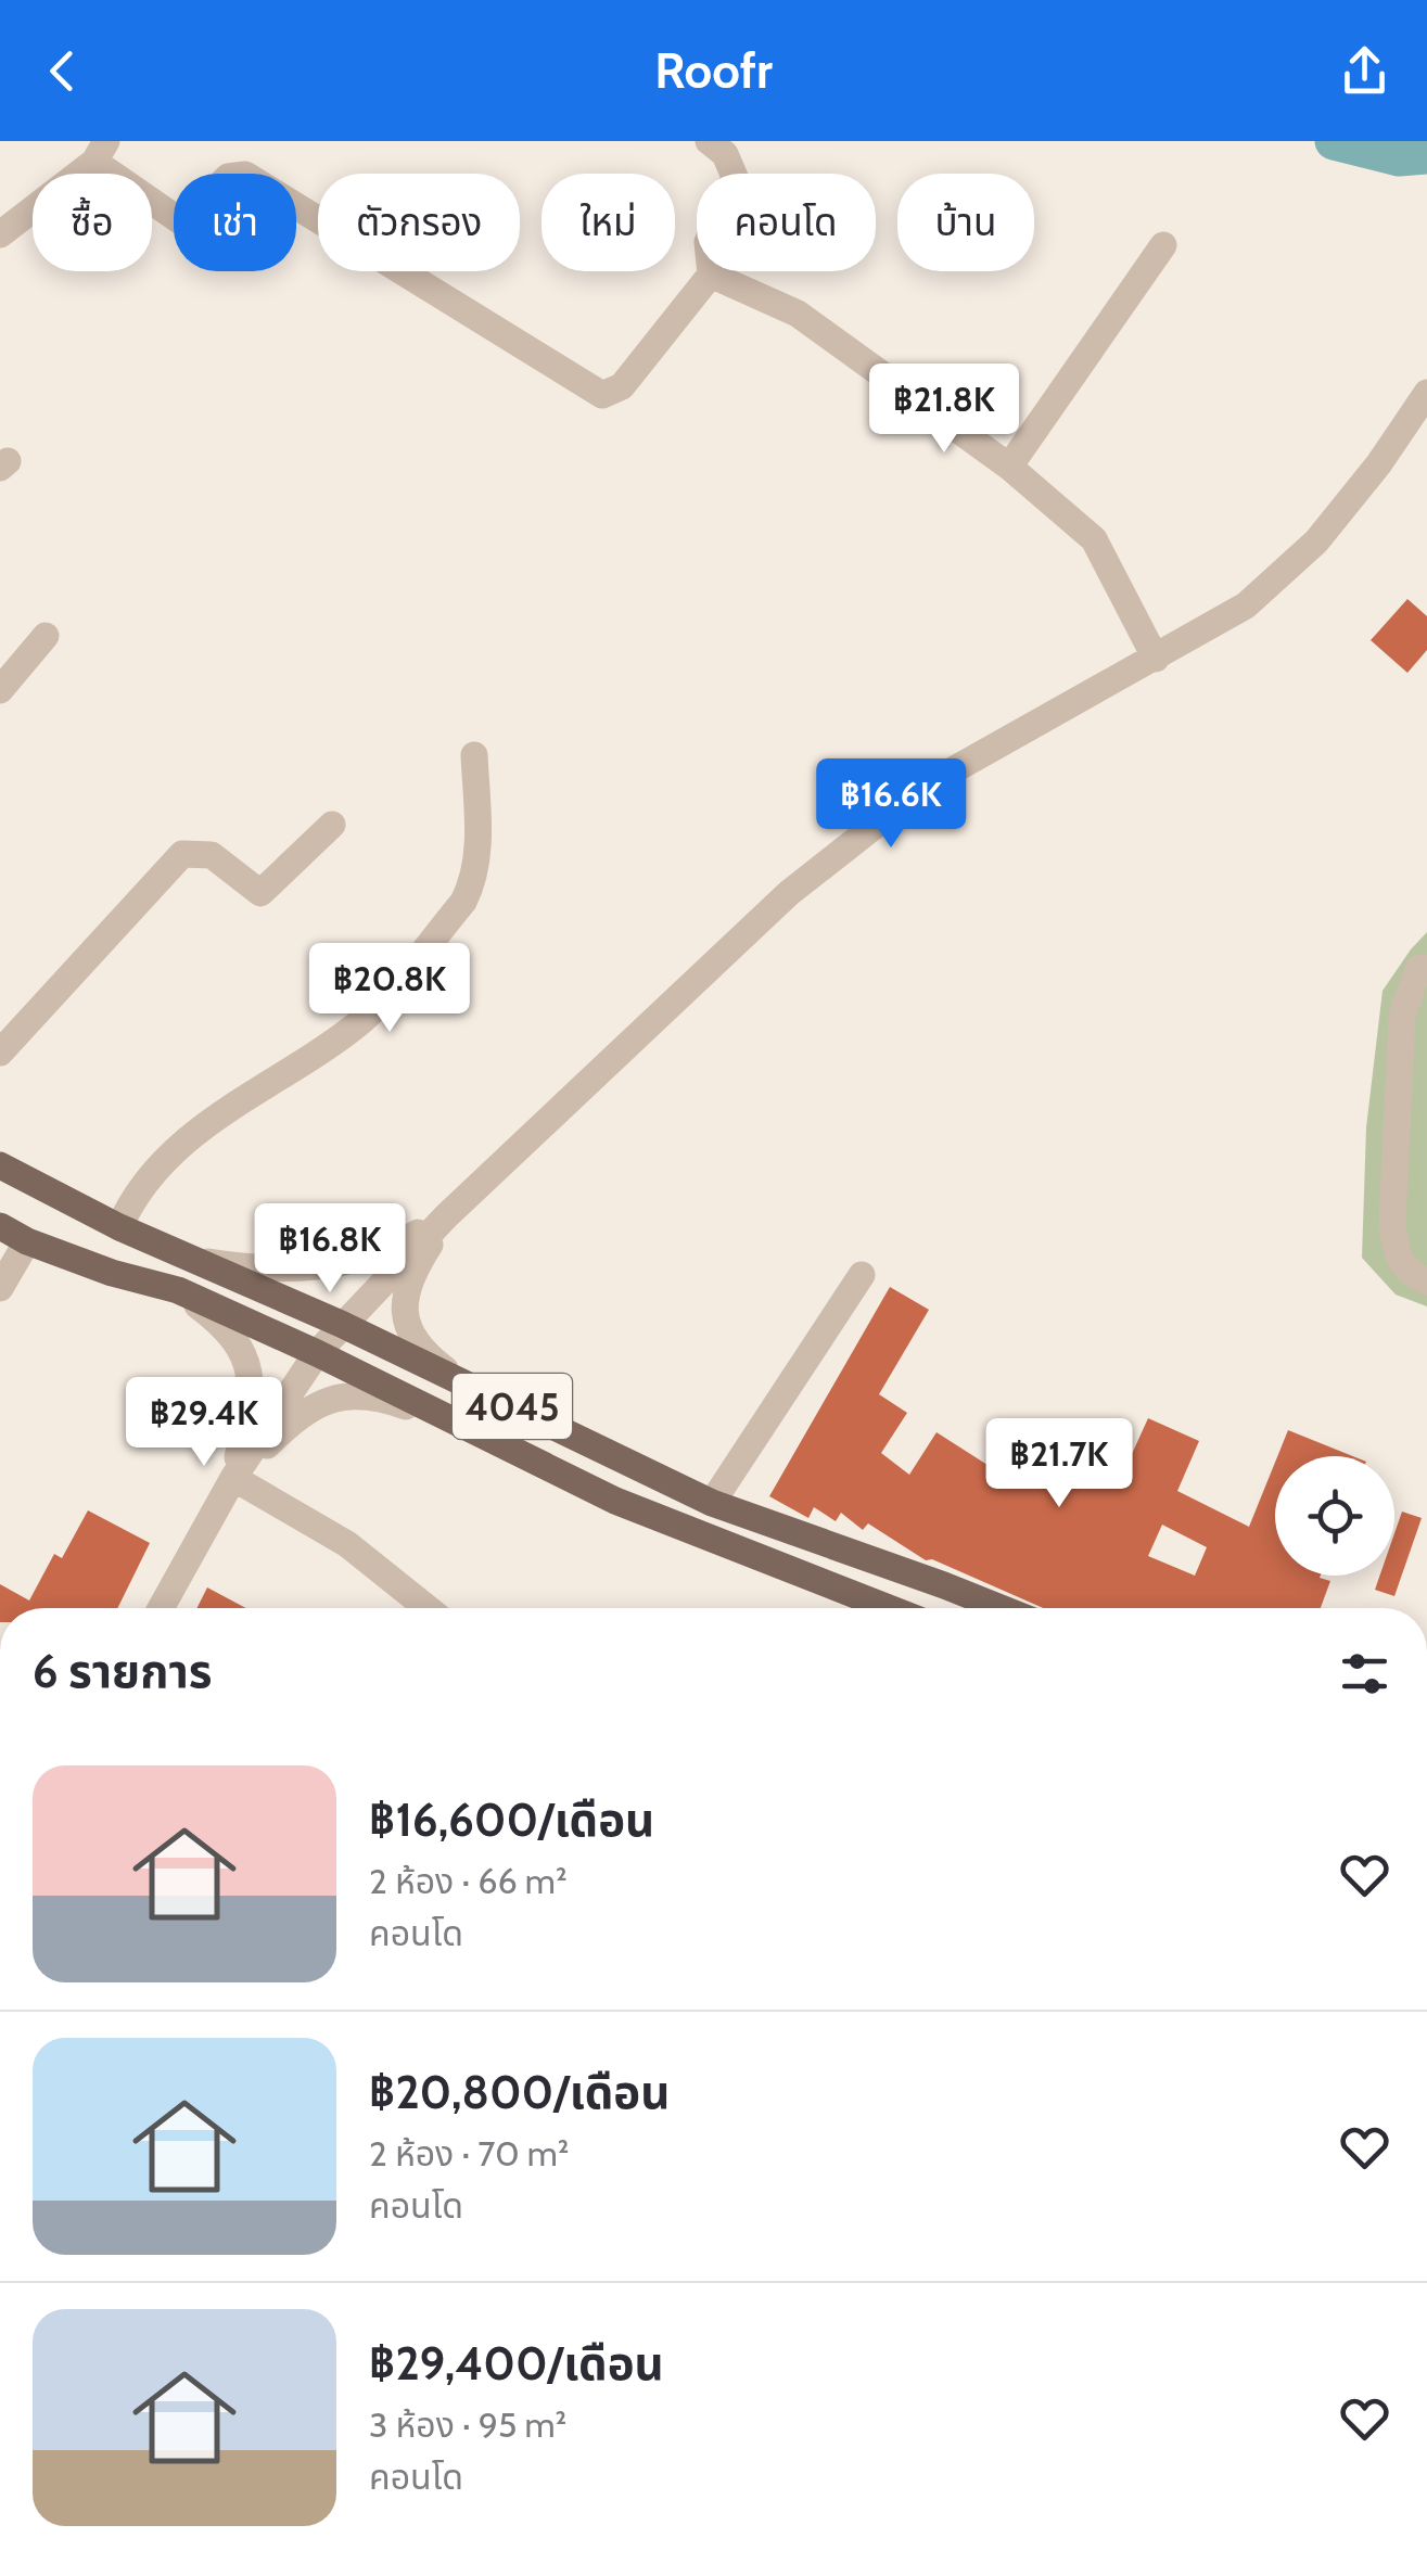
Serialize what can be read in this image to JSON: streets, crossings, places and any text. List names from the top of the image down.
{
  "streets": {
    "main road": ["4045"]
  },
  "page": {
    "header": "Roofr",
    "chip": [
      "ซื้อ",
      "เช่า",
      "ตัวกรอง",
      "ใหม่",
      "คอนโด",
      "บ้าน"
    ],
    "price": [
      "฿21.8K",
      "฿16.6K",
      "฿20.8K",
      "฿16.8K",
      "฿29.4K",
      "฿21.7K"
    ],
    "heading": "6 รายการ",
    "list": [
      {
        "name": "฿16,600/เดือน",
        "note": "2 ห้อง · 66 m² · คอนโด"
      },
      {
        "name": "฿20,800/เดือน",
        "note": "2 ห้อง · 70 m² · คอนโด"
      },
      {
        "name": "฿29,400/เดือน",
        "note": "3 ห้อง · 95 m² · คอนโด"
      }
    ]
  }
}
